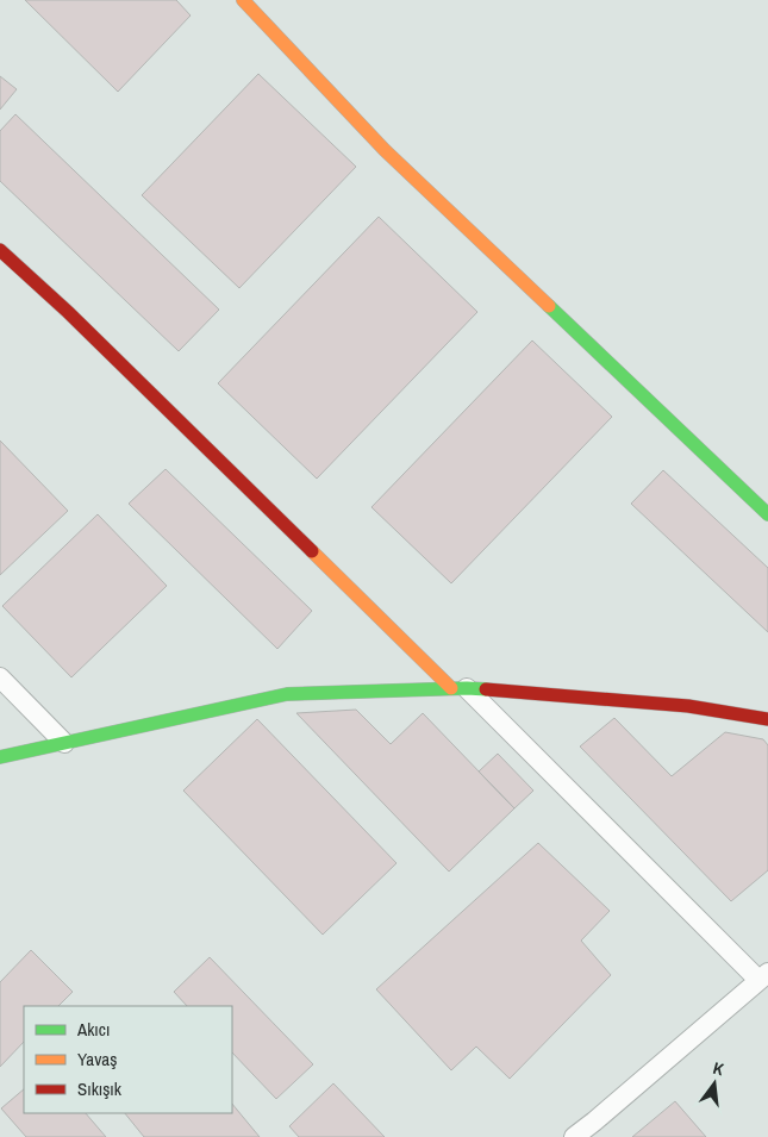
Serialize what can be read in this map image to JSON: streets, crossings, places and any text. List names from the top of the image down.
{
  "legend": ["Akıcı", "Yavaş", "Sıkışık"],
  "north": "top"
}
